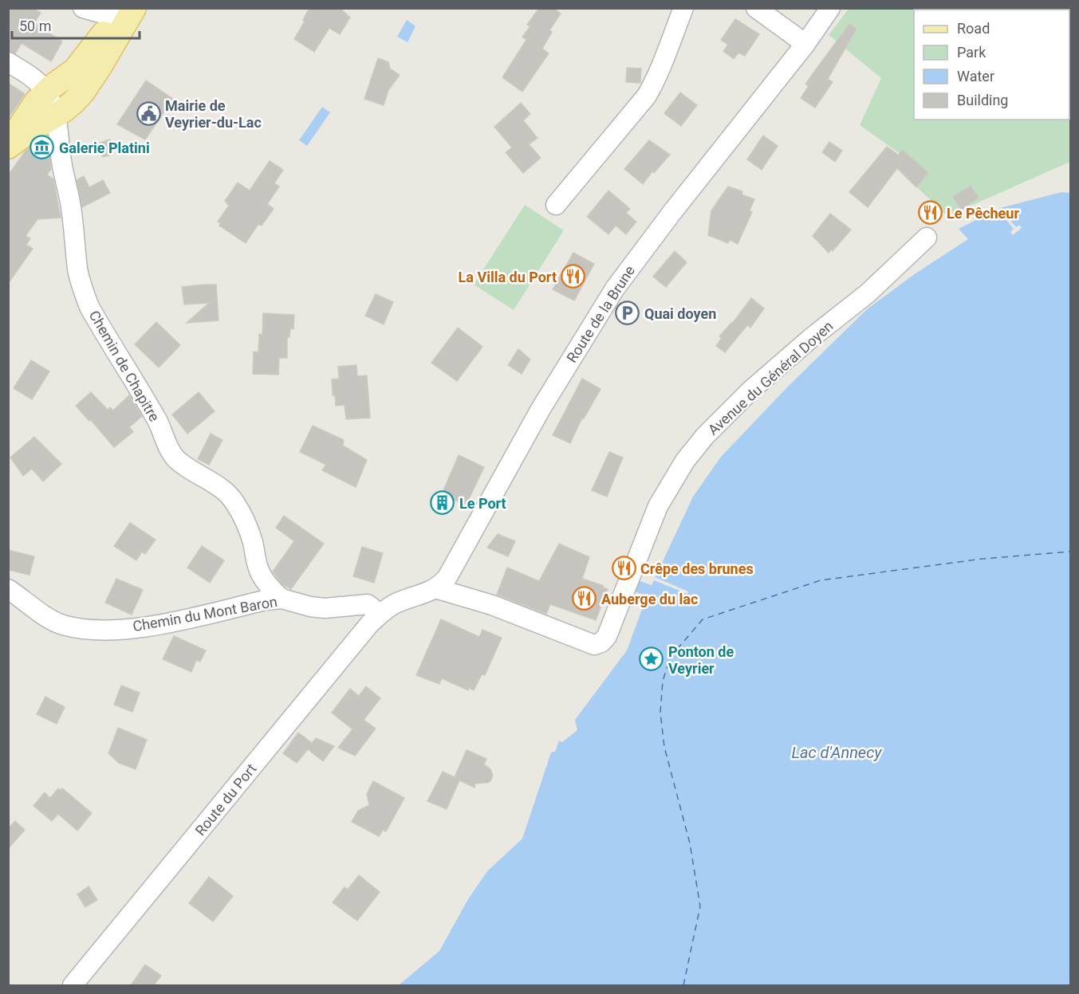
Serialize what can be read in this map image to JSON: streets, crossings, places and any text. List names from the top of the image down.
{
  "streets": {
    "street": [
      "Route de la Brune",
      "Chemin de Chapitre",
      "Avenue du Général Doyen",
      "Chemin du Mont Baron",
      "Route du Port"
    ]
  },
  "crossings": [
    ["Route de la Brune", "Avenue du Général Doyen"],
    ["Route de la Brune", "Chemin du Mont Baron"],
    ["Route de la Brune", "Route du Port"],
    ["Chemin de Chapitre", "Chemin du Mont Baron"],
    ["Chemin du Mont Baron", "Route du Port"]
  ],
  "water": ["Lac d'Annecy"],
  "places": {
    "public building": ["Mairie de Veyrier-du-Lac"],
    "museum": ["Galerie Platini"],
    "restaurant": [
      "Le Pêcheur",
      "La Villa du Port",
      "Crêpe des brunes",
      "Auberge du lac"
    ],
    "parking": ["Quai doyen"],
    "building": ["Le Port"],
    "place": ["Ponton de Veyrier"]
  },
  "legend": [
    "Road",
    "Park",
    "Water",
    "Building"
  ],
  "scale_bar": "50 m"
}
